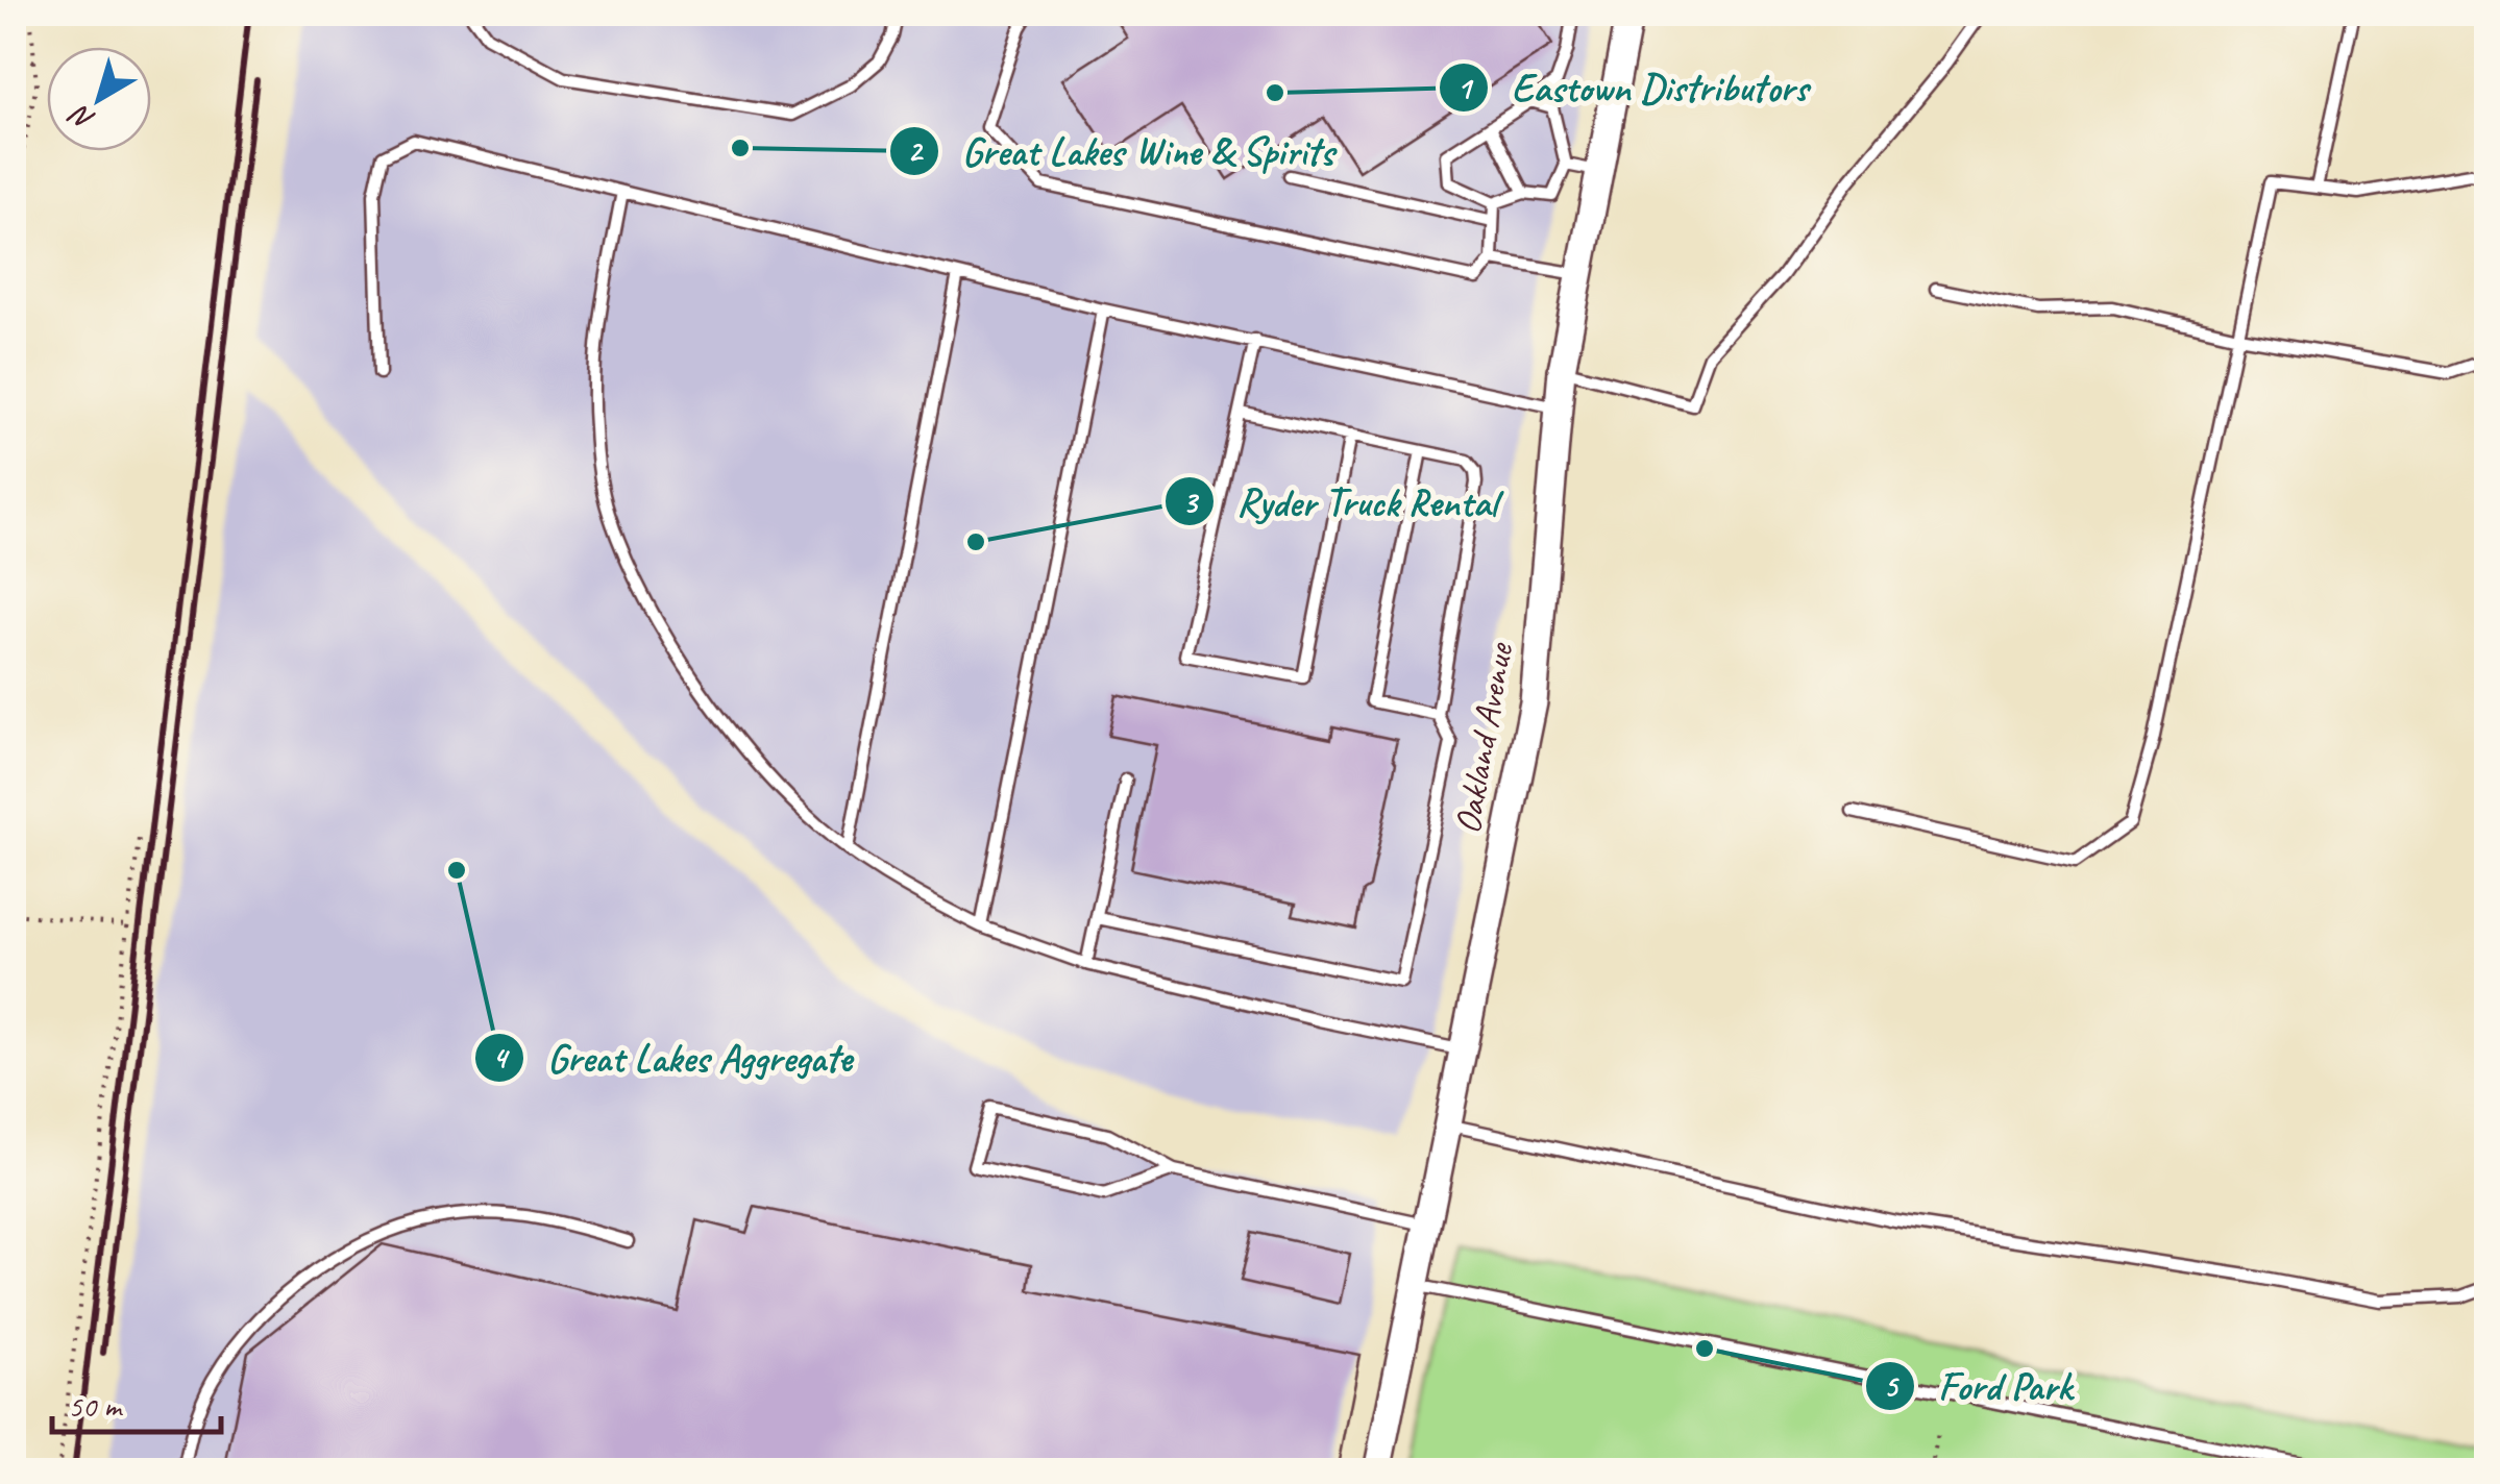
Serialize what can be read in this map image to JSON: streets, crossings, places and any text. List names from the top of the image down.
{
  "streets": {
    "street": ["Oakland Avenue"]
  },
  "places": [
    "Eastown Distributors",
    "Great Lakes Wine & Spirits",
    "Ryder Truck Rental",
    "Great Lakes Aggregate",
    "Ford Park"
  ],
  "scale_bar": "50 m",
  "north": "bottom left"
}
